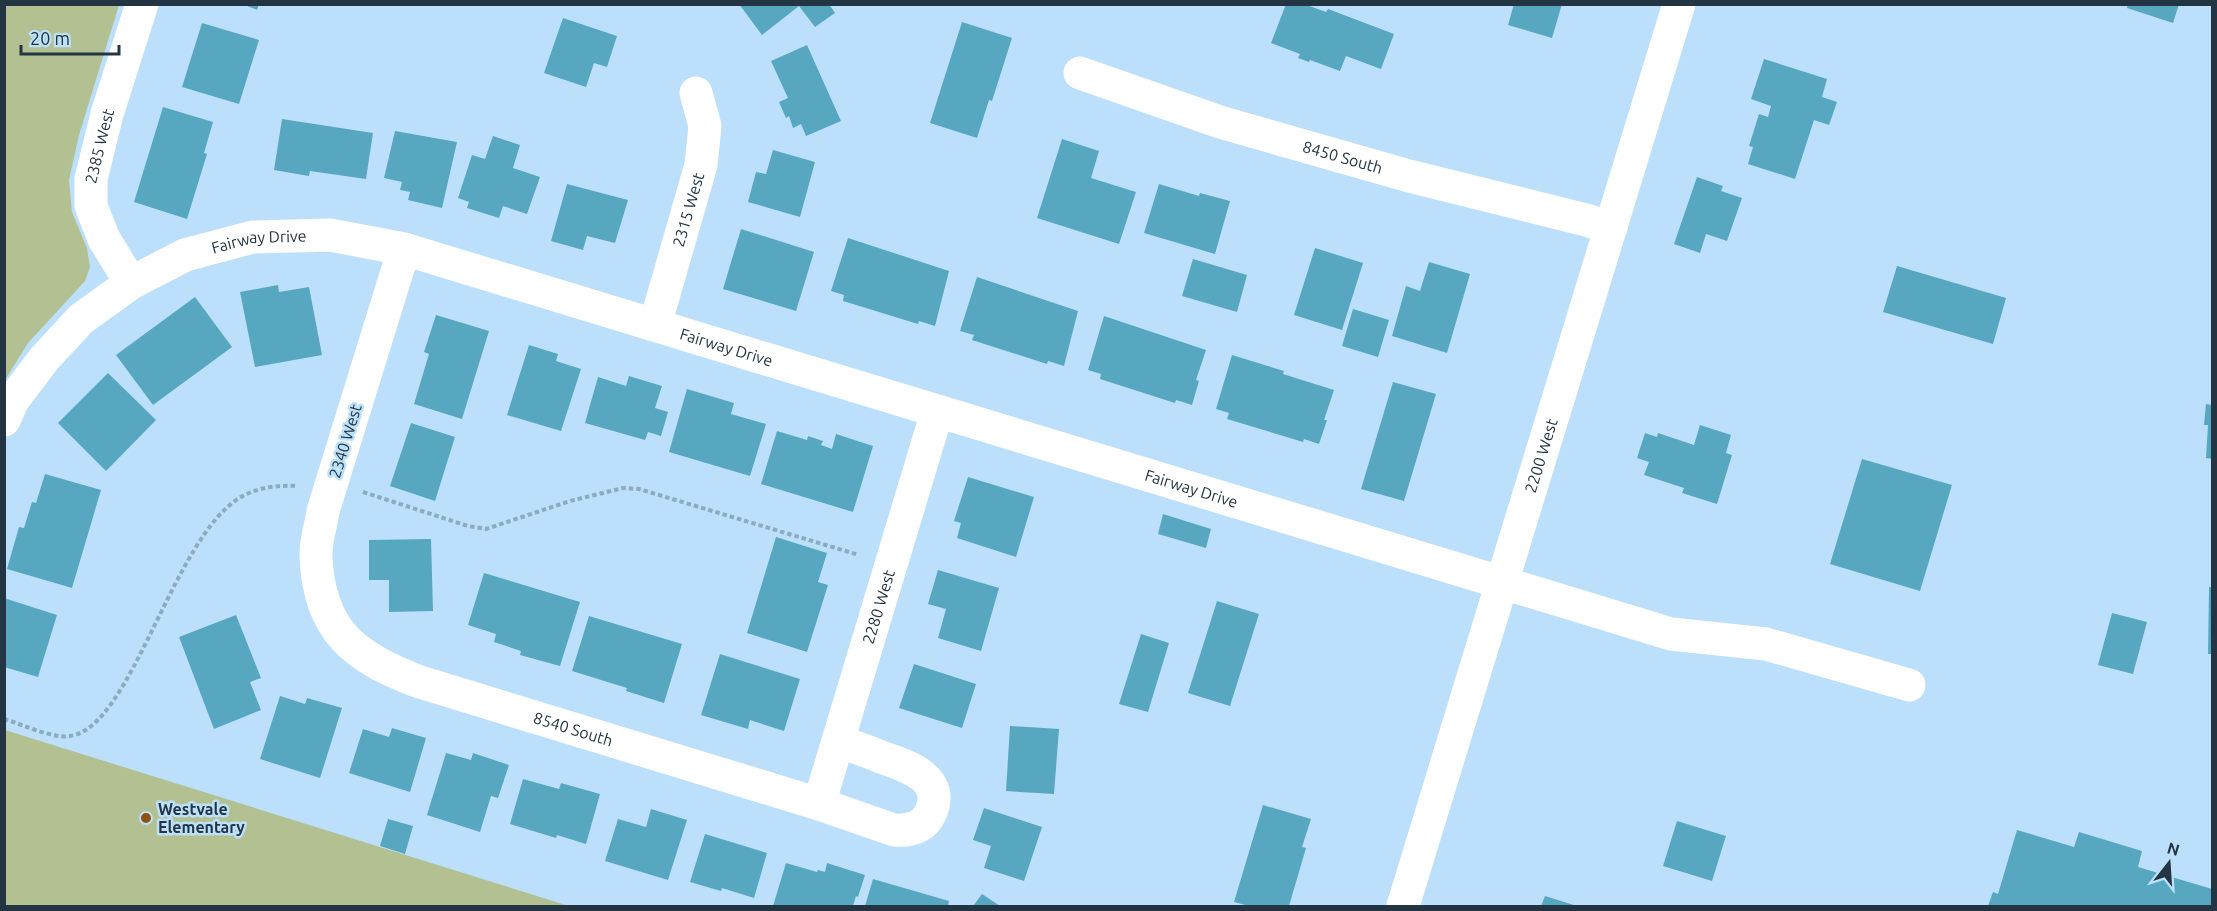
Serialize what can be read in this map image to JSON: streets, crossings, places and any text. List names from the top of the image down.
{
  "streets": {
    "street": [
      "2385 West",
      "8450 South",
      "2315 West",
      "Fairway Drive",
      "2340 West",
      "2200 West",
      "2280 West",
      "8540 South"
    ]
  },
  "crossings": [
    ["2385 West", "Fairway Drive"],
    ["8450 South", "2200 West"],
    ["2315 West", "Fairway Drive"],
    ["Fairway Drive", "2340 West"],
    ["Fairway Drive", "2200 West"],
    ["Fairway Drive", "2280 West"],
    ["2340 West", "8540 South"],
    ["2280 West", "8540 South"]
  ],
  "places": ["Westvale Elementary"],
  "scale_bar": "20 m",
  "north": "top"
}
